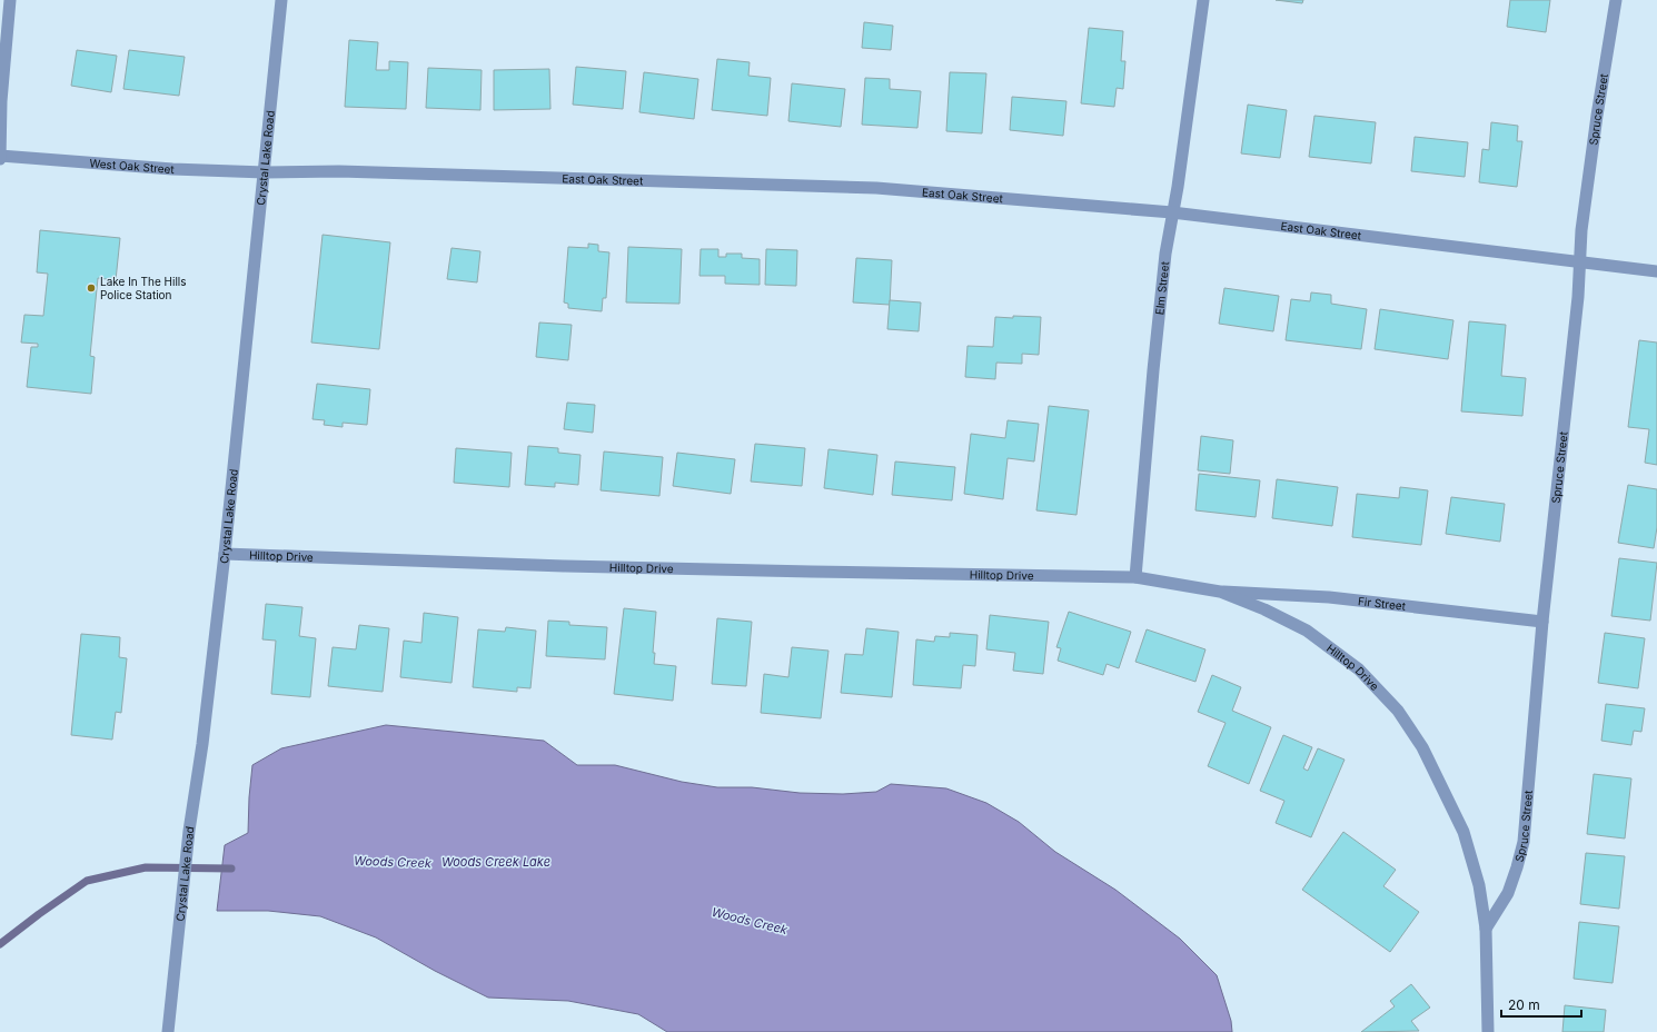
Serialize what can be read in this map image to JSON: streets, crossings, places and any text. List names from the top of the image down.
{
  "streets": {
    "street": [
      "Spruce Street",
      "Crystal Lake Road",
      "West Oak Street",
      "East Oak Street",
      "Elm Street",
      "Hilltop Drive",
      "Fir Street"
    ]
  },
  "crossings": [
    ["Spruce Street", "East Oak Street"],
    ["Spruce Street", "Hilltop Drive"],
    ["Spruce Street", "Fir Street"],
    ["Crystal Lake Road", "West Oak Street"],
    ["Crystal Lake Road", "East Oak Street"],
    ["Crystal Lake Road", "Hilltop Drive"],
    ["West Oak Street", "East Oak Street"],
    ["East Oak Street", "Elm Street"],
    ["Elm Street", "Hilltop Drive"],
    ["Hilltop Drive", "Fir Street"]
  ],
  "water": ["Woods Creek", "Woods Creek Lake"],
  "places": ["Lake In The Hills Police Station"],
  "scale_bar": "20 m"
}
